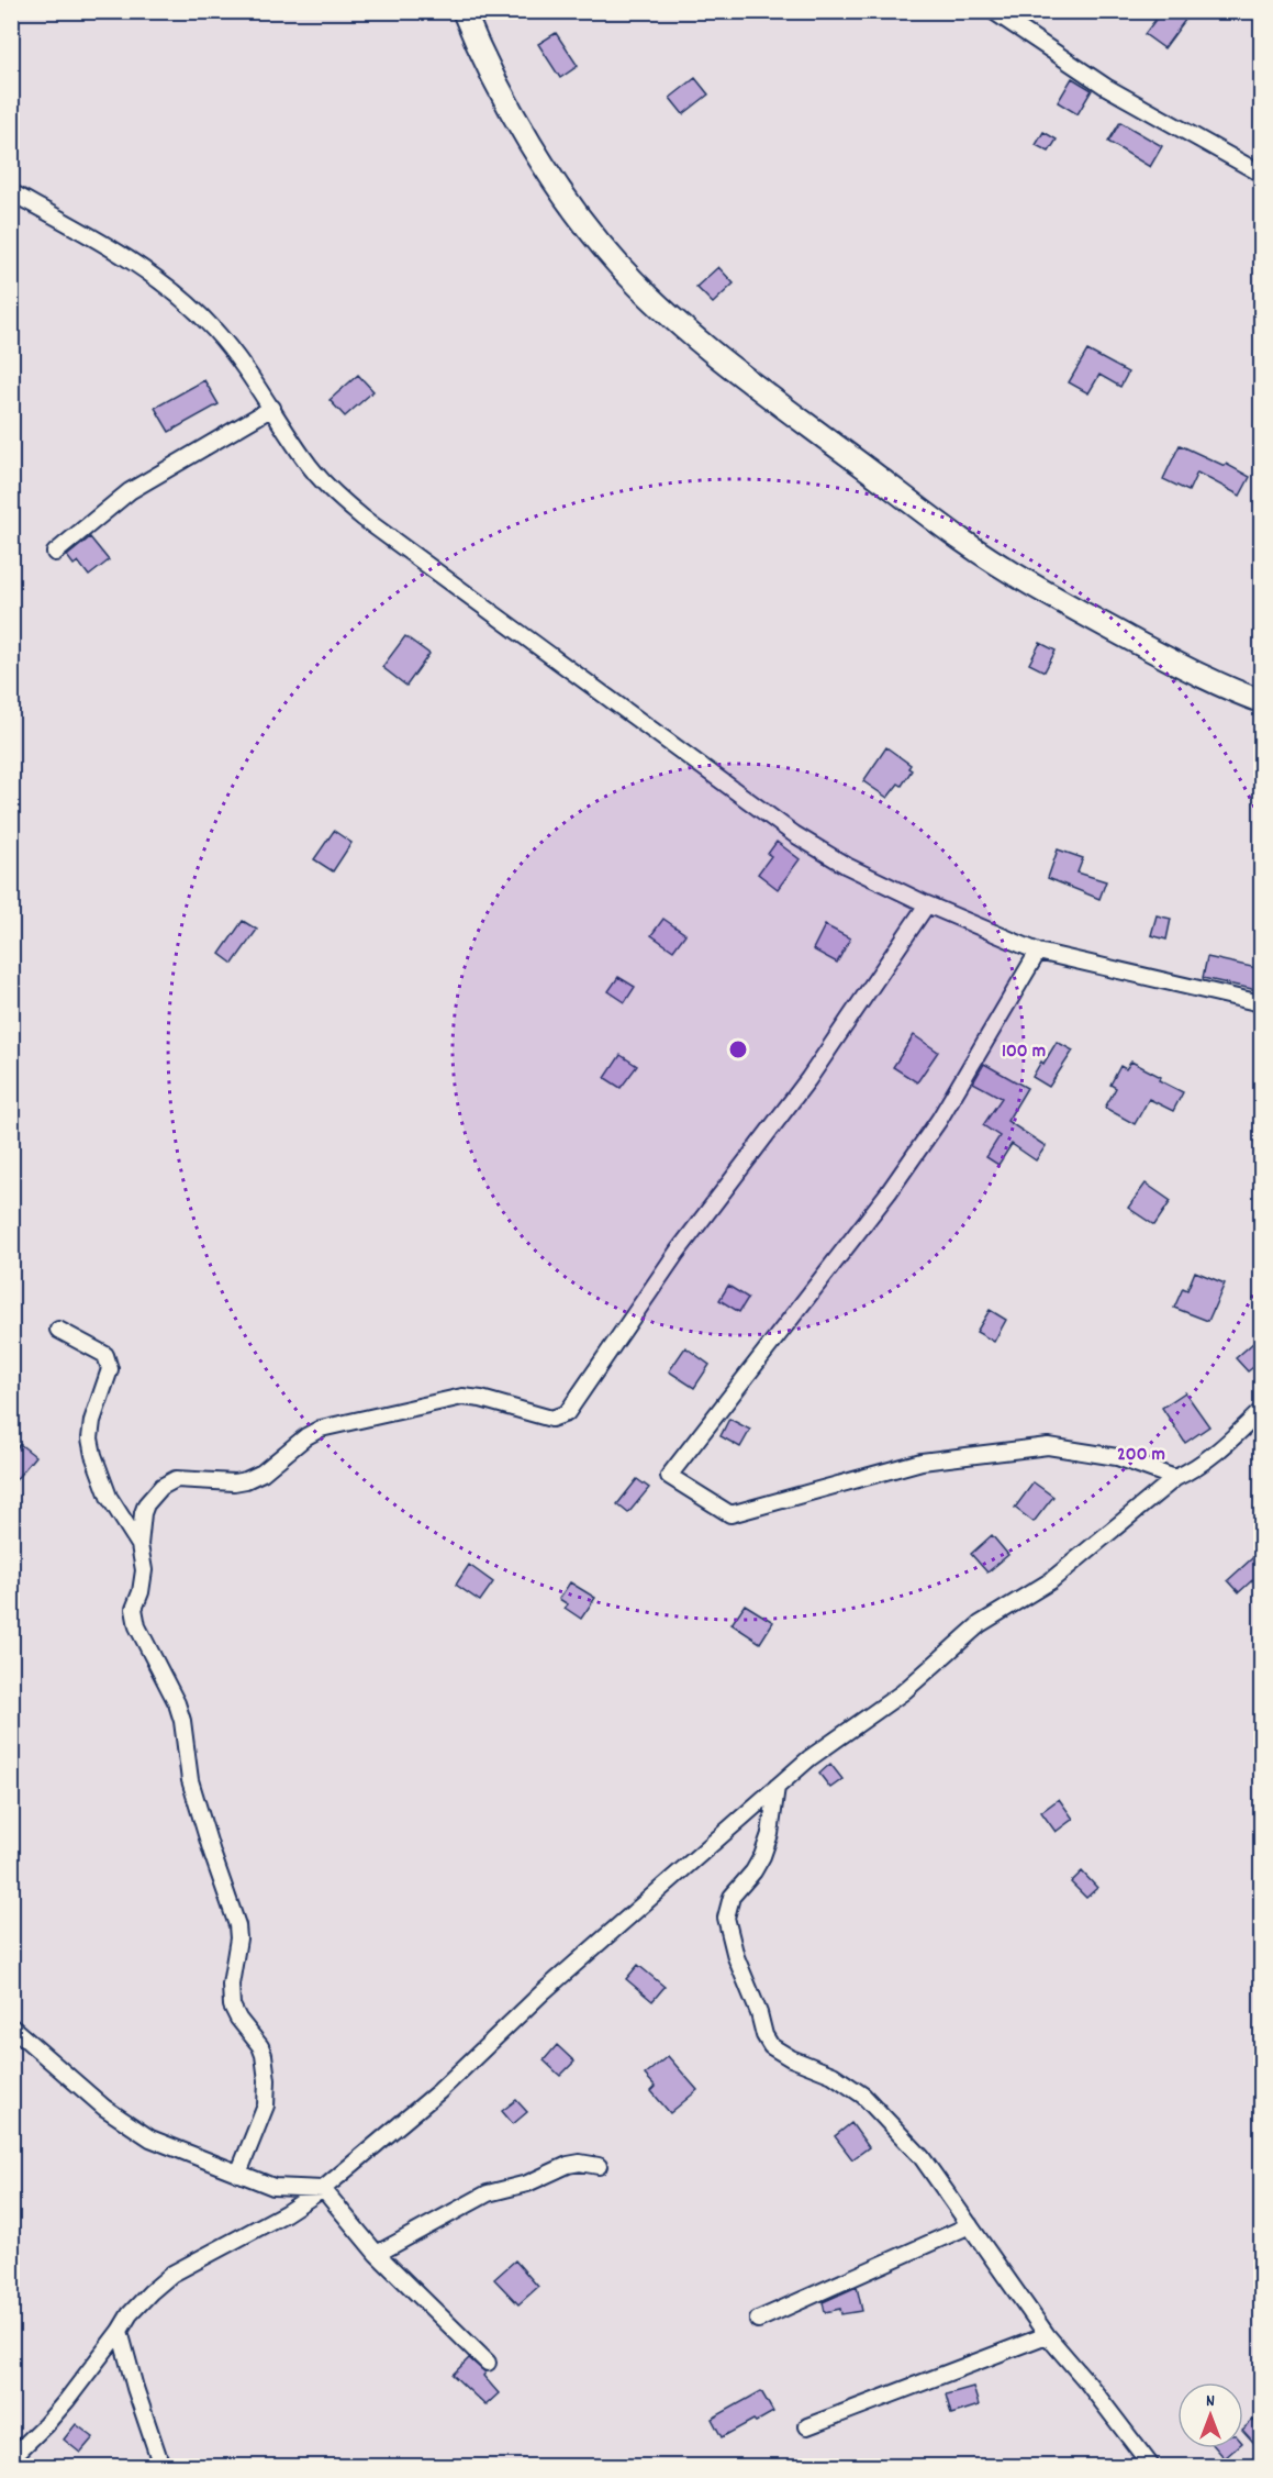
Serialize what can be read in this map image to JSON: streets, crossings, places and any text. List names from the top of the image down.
{
  "north": "top",
  "rings": ["100 m", "200 m"]
}
